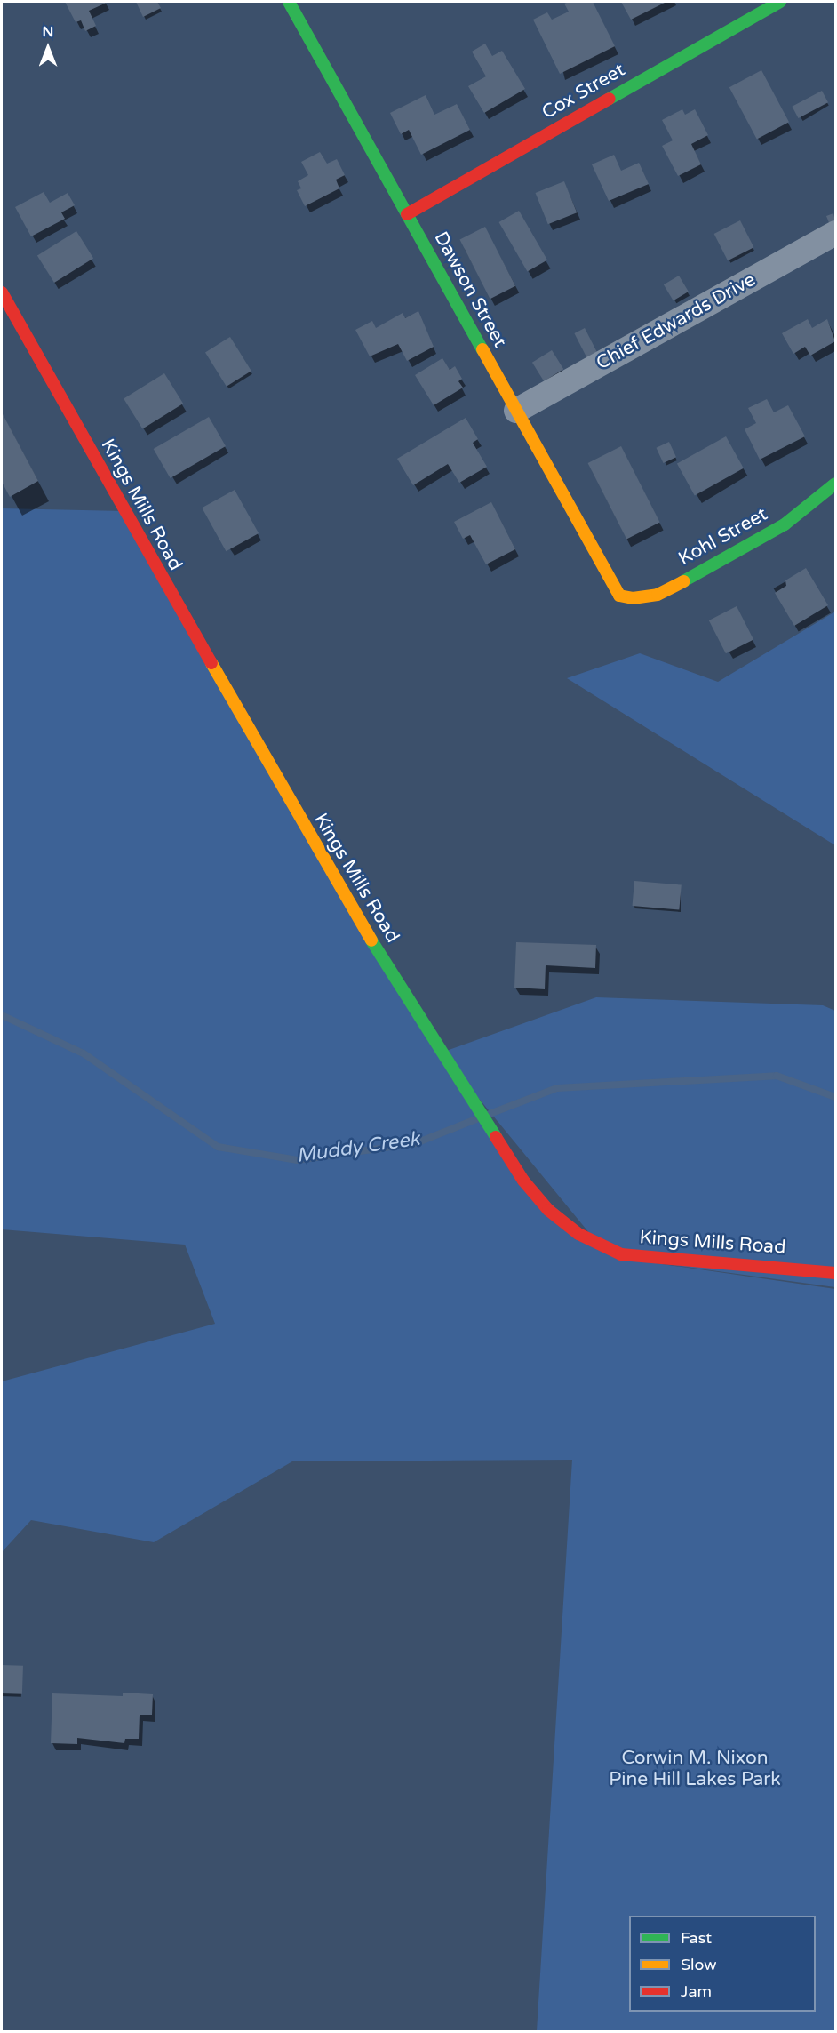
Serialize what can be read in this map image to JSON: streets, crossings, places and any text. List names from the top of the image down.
{
  "streets": {
    "street": [
      "Cox Street",
      "Dawson Street",
      "Chief Edwards Drive",
      "Kings Mills Road",
      "Kohl Street"
    ]
  },
  "crossings": [
    ["Cox Street", "Dawson Street"],
    ["Dawson Street", "Chief Edwards Drive"],
    ["Dawson Street", "Kohl Street"]
  ],
  "water": ["Muddy Creek"],
  "parks": ["Corwin M. Nixon Pine Hill Lakes Park"],
  "legend": ["Fast", "Slow", "Jam"],
  "north": "top"
}
